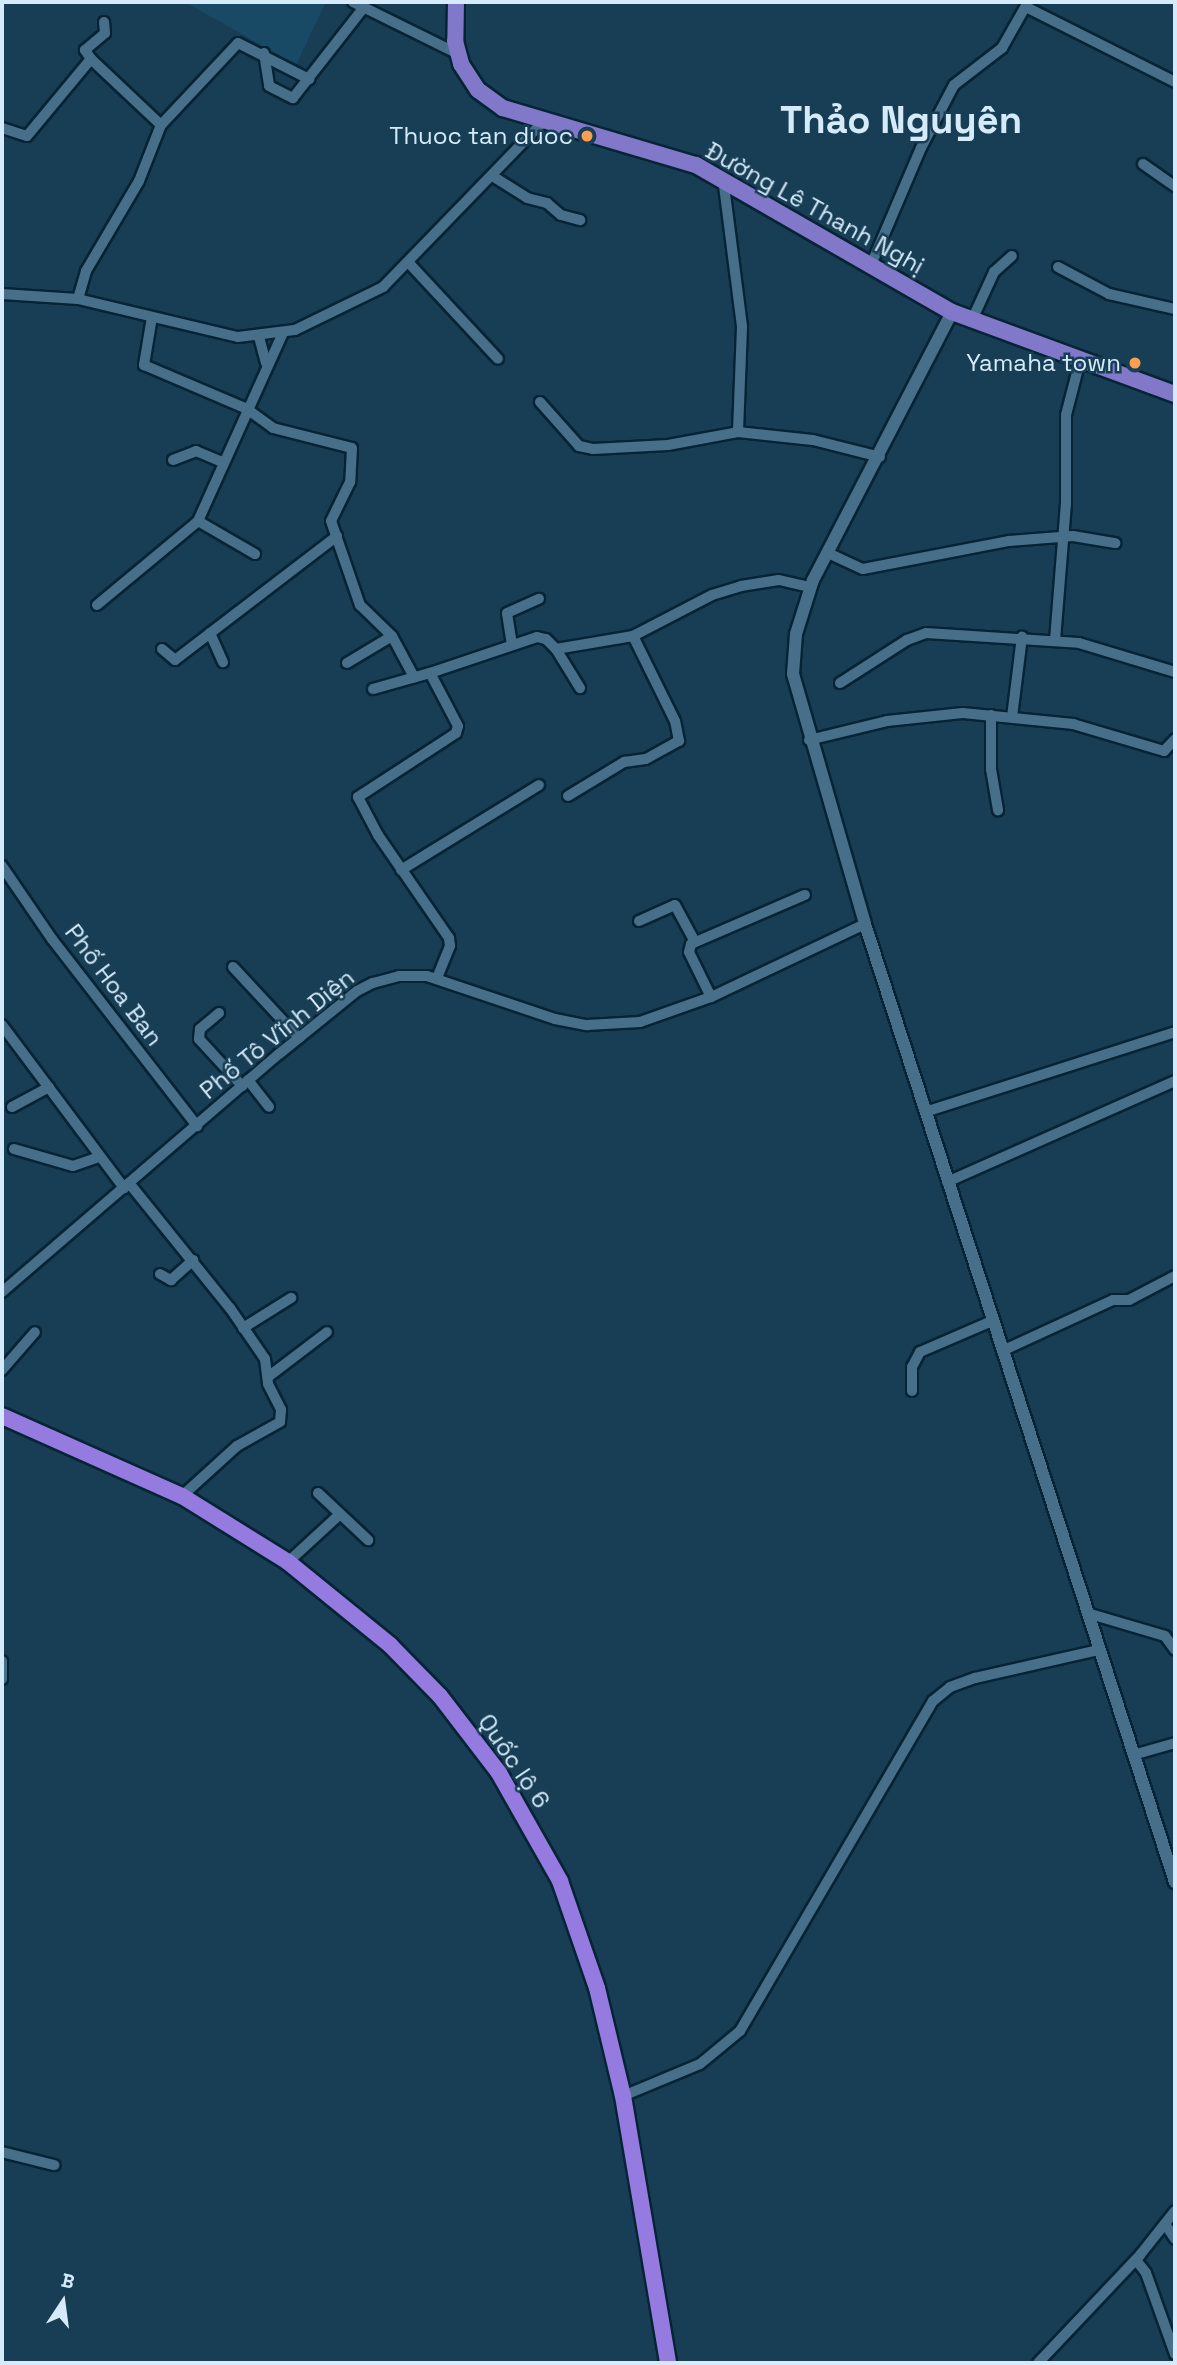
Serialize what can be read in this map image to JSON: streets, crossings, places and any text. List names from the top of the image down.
{
  "streets": {
    "highway": ["Quốc lộ 6"],
    "main road": ["Đường Lê Thanh Nghị"],
    "street": ["Phố Hoa Ban", "Phố Tô Vĩnh Diện"]
  },
  "crossings": [
    ["Phố Hoa Ban", "Phố Tô Vĩnh Diện"]
  ],
  "districts": ["Thảo Nguyên"],
  "places": ["Thuoc tan duoc", "Yamaha town"],
  "north": "top"
}
